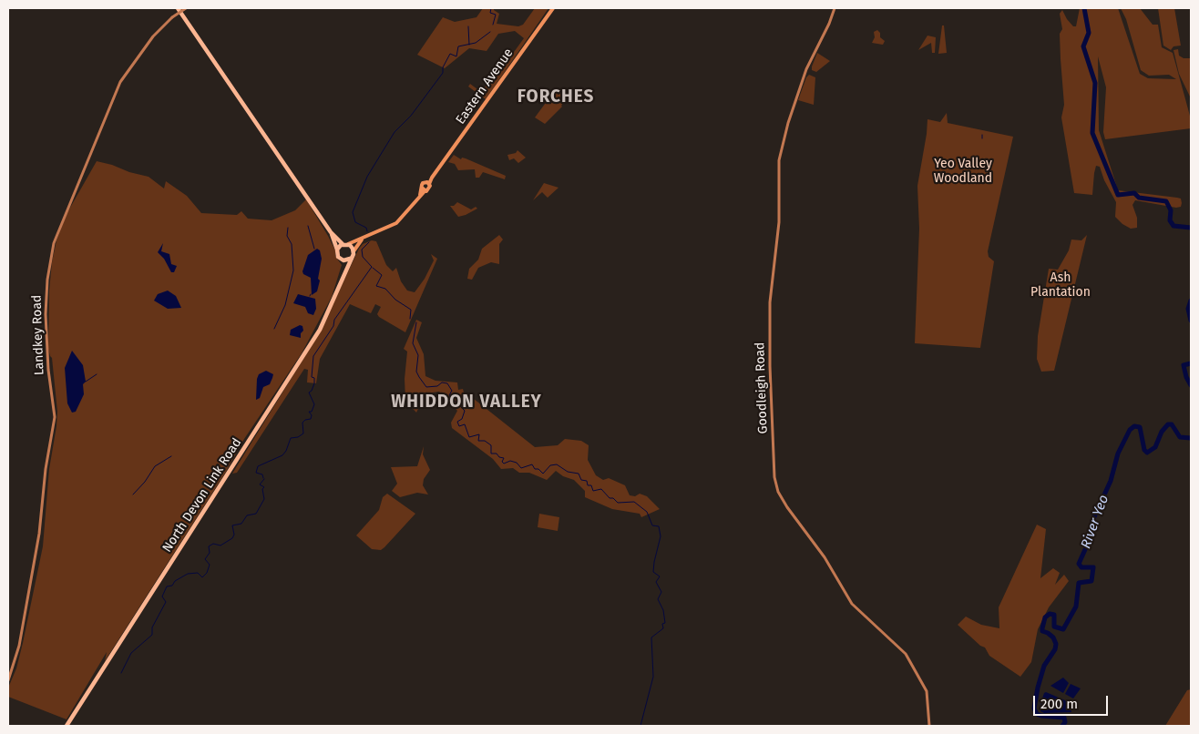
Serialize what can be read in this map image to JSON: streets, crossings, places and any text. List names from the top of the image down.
{
  "streets": {
    "highway": ["North Devon Link Road"],
    "main road": ["Eastern Avenue"],
    "street": ["Landkey Road", "Goodleigh Road"]
  },
  "districts": ["FORCHES", "WHIDDON VALLEY"],
  "water": ["River Yeo"],
  "parks": ["Yeo Valley Woodland", "Ash Plantation"],
  "scale_bar": "200 m"
}
